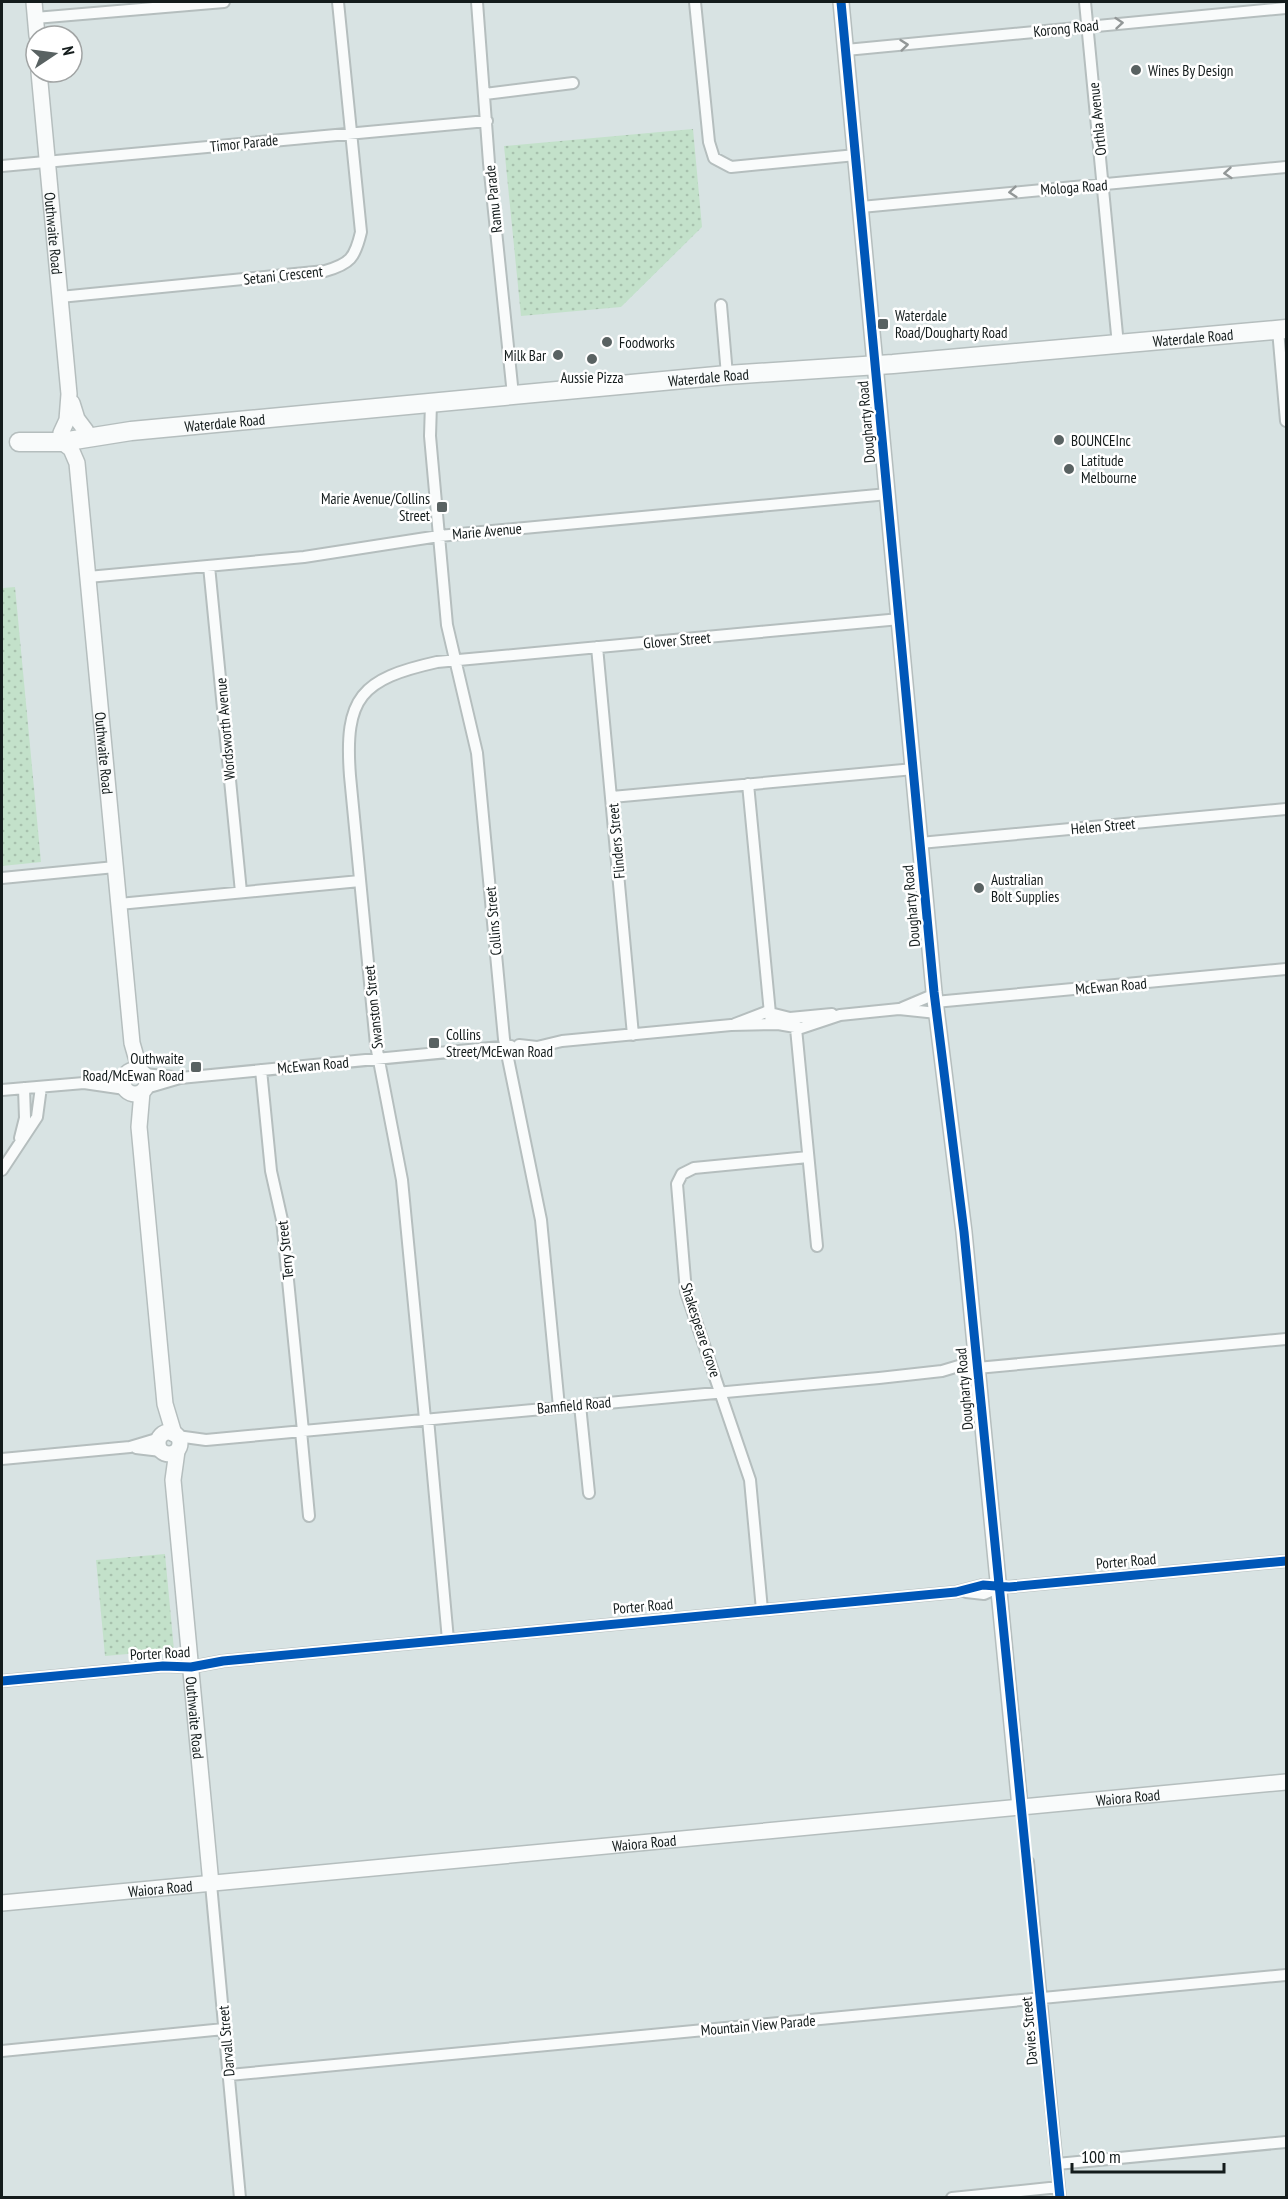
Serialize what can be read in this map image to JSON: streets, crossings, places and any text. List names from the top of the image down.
{
  "streets": {
    "main road": ["Waterdale Road"],
    "street": [
      "Korong Road",
      "Orthla Avenue",
      "Timor Parade",
      "Mologa Road",
      "Ramu Parade",
      "Outhwaite Road",
      "Setani Crescent",
      "Dougharty Road",
      "Marie Avenue",
      "Glover Street",
      "Wordsworth Avenue",
      "Helen Street",
      "Flinders Street",
      "Collins Street",
      "McEwan Road",
      "Swanston Street",
      "Terry Street",
      "Shakespeare Grove",
      "Bamfield Road",
      "Porter Road",
      "Waiora Road",
      "Mountain View Parade",
      "Davies Street",
      "Darvall Street"
    ]
  },
  "crossings": [
    ["Korong Road", "Orthla Avenue"],
    ["Korong Road", "Dougharty Road"],
    ["Orthla Avenue", "Mologa Road"],
    ["Orthla Avenue", "Waterdale Road"],
    ["Timor Parade", "Ramu Parade"],
    ["Timor Parade", "Outhwaite Road"],
    ["Timor Parade", "Setani Crescent"],
    ["Mologa Road", "Dougharty Road"],
    ["Ramu Parade", "Waterdale Road"],
    ["Outhwaite Road", "Setani Crescent"],
    ["Outhwaite Road", "Waterdale Road"],
    ["Outhwaite Road", "Marie Avenue"],
    ["Outhwaite Road", "McEwan Road"],
    ["Outhwaite Road", "Bamfield Road"],
    ["Outhwaite Road", "Porter Road"],
    ["Outhwaite Road", "Waiora Road"],
    ["Outhwaite Road", "Darvall Street"],
    ["Waterdale Road", "Dougharty Road"],
    ["Waterdale Road", "Collins Street"],
    ["Dougharty Road", "Marie Avenue"],
    ["Dougharty Road", "Glover Street"],
    ["Dougharty Road", "Helen Street"],
    ["Dougharty Road", "McEwan Road"],
    ["Dougharty Road", "Bamfield Road"],
    ["Dougharty Road", "Porter Road"],
    ["Dougharty Road", "Waiora Road"],
    ["Marie Avenue", "Wordsworth Avenue"],
    ["Marie Avenue", "Collins Street"],
    ["Glover Street", "Flinders Street"],
    ["Glover Street", "Collins Street"],
    ["Glover Street", "Swanston Street"],
    ["Flinders Street", "McEwan Road"],
    ["Collins Street", "McEwan Road"],
    ["Collins Street", "Swanston Street"],
    ["Collins Street", "Bamfield Road"],
    ["McEwan Road", "Swanston Street"],
    ["McEwan Road", "Terry Street"],
    ["Swanston Street", "Bamfield Road"],
    ["Swanston Street", "Porter Road"],
    ["Terry Street", "Bamfield Road"],
    ["Shakespeare Grove", "Bamfield Road"],
    ["Shakespeare Grove", "Porter Road"],
    ["Waiora Road", "Darvall Street"],
    ["Mountain View Parade", "Davies Street"],
    ["Mountain View Parade", "Darvall Street"]
  ],
  "one_way": ["Korong Road", "Mologa Road"],
  "places": {
    "other": [
      "Wines By Design",
      "Foodworks",
      "Milk Bar",
      "Aussie Pizza",
      "BOUNCEInc",
      "Latitude Melbourne",
      "Australian Bolt Supplies"
    ],
    "transit": [
      "Waterdale Road/Dougharty Road",
      "Marie Avenue/Collins Street",
      "Collins Street/McEwan Road",
      "Outhwaite Road/McEwan Road"
    ]
  },
  "scale_bar": "100 m",
  "north": "right"
}
